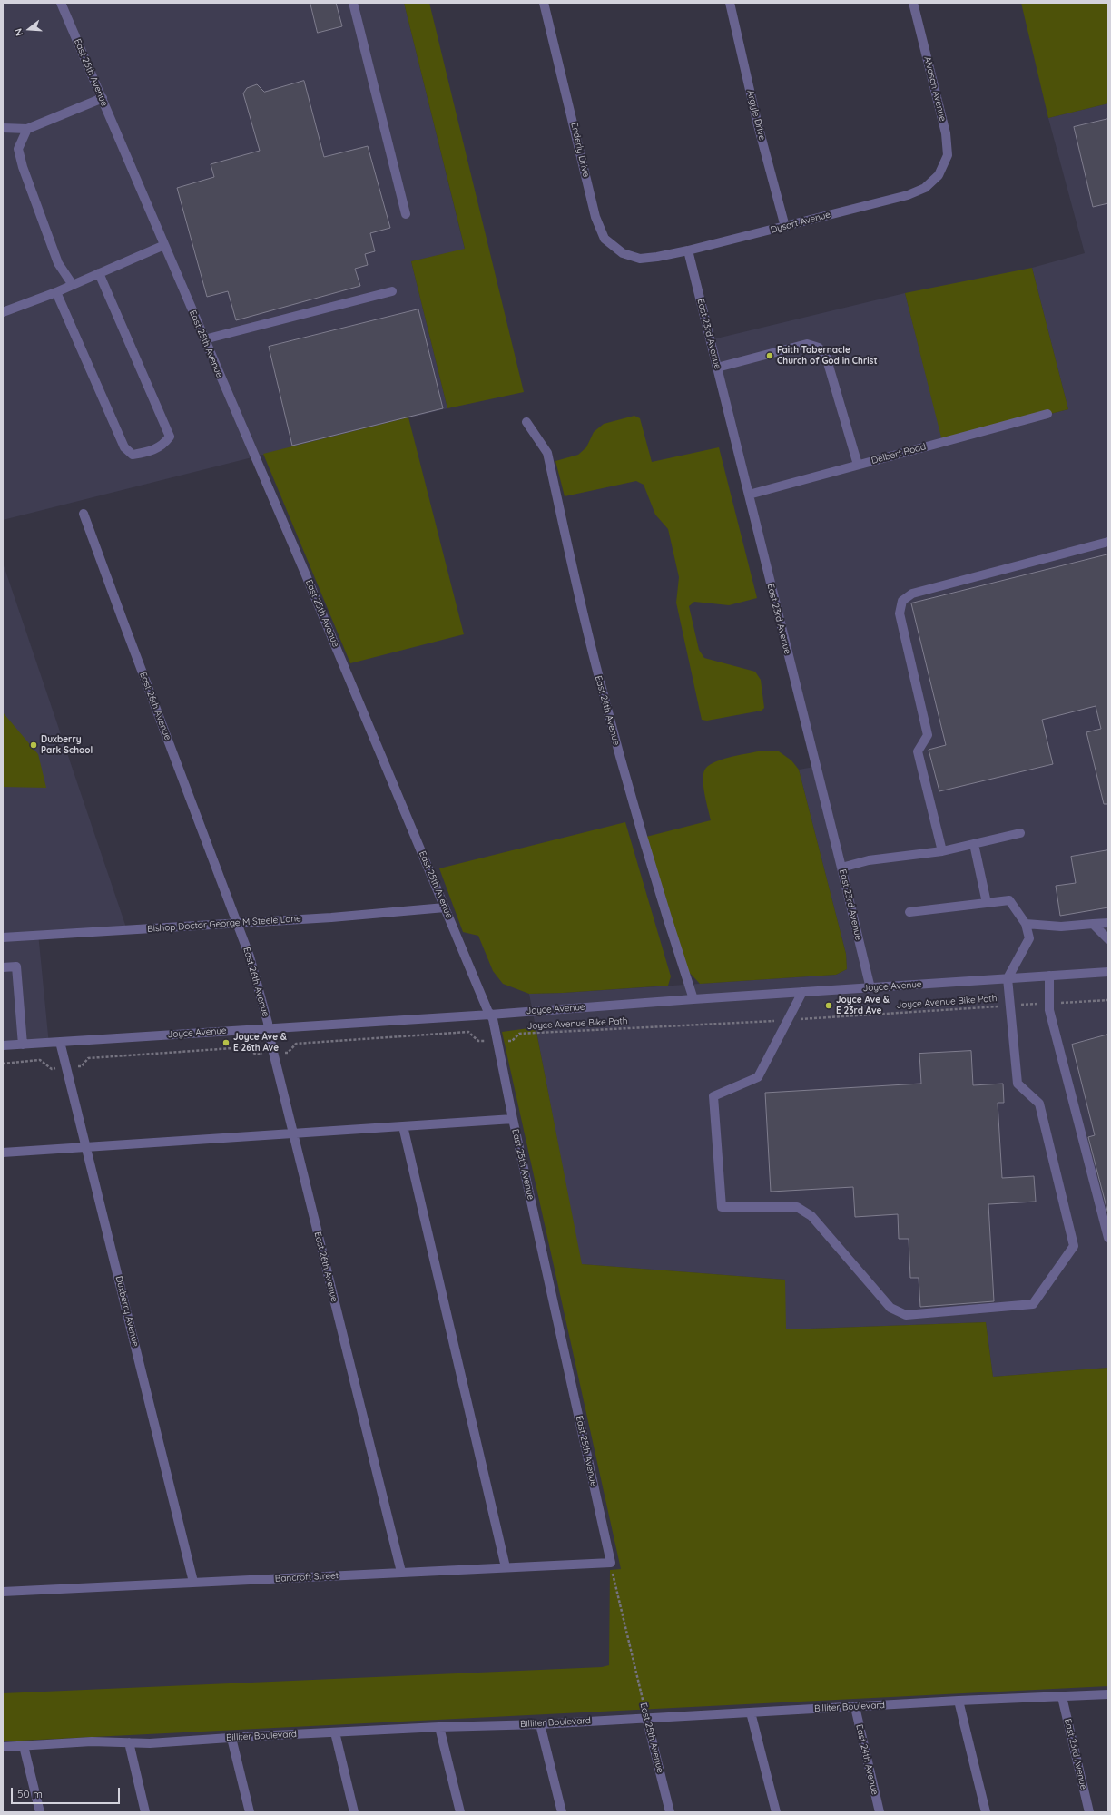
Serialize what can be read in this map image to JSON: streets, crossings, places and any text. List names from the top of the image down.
{
  "streets": {
    "street": [
      "East 25th Avenue",
      "Alvason Avenue",
      "Argyle Drive",
      "Enderly Drive",
      "Dysart Avenue",
      "East 23rd Avenue",
      "Delbert Road",
      "East 26th Avenue",
      "East 24th Avenue",
      "Bishop Doctor George M Steele Lane",
      "Joyce Avenue",
      "Duxberry Avenue",
      "Bancroft Street",
      "Billiter Boulevard"
    ],
    "path": ["Joyce Avenue Bike Path"]
  },
  "crossings": [
    ["East 25th Avenue", "Bishop Doctor George M Steele Lane"],
    ["East 25th Avenue", "Joyce Avenue"],
    ["East 25th Avenue", "Joyce Avenue Bike Path"],
    ["East 25th Avenue", "Bancroft Street"],
    ["East 25th Avenue", "Billiter Boulevard"],
    ["Alvason Avenue", "Dysart Avenue"],
    ["Argyle Drive", "Dysart Avenue"],
    ["Enderly Drive", "Dysart Avenue"],
    ["Dysart Avenue", "East 23rd Avenue"],
    ["East 23rd Avenue", "Delbert Road"],
    ["East 23rd Avenue", "Joyce Avenue"],
    ["East 23rd Avenue", "Billiter Boulevard"],
    ["East 26th Avenue", "Bishop Doctor George M Steele Lane"],
    ["East 26th Avenue", "Joyce Avenue"],
    ["East 26th Avenue", "Joyce Avenue Bike Path"],
    ["East 26th Avenue", "Bancroft Street"],
    ["East 24th Avenue", "Joyce Avenue"],
    ["East 24th Avenue", "Billiter Boulevard"],
    ["Joyce Avenue", "Duxberry Avenue"],
    ["Joyce Avenue Bike Path", "Duxberry Avenue"],
    ["Duxberry Avenue", "Bancroft Street"]
  ],
  "places": [
    "Faith Tabernacle Church of God in Christ",
    "Duxberry Park School",
    "Joyce Ave & E 23rd Ave",
    "Joyce Ave & E 26th Ave"
  ],
  "scale_bar": "50 m",
  "north": "left"
}
